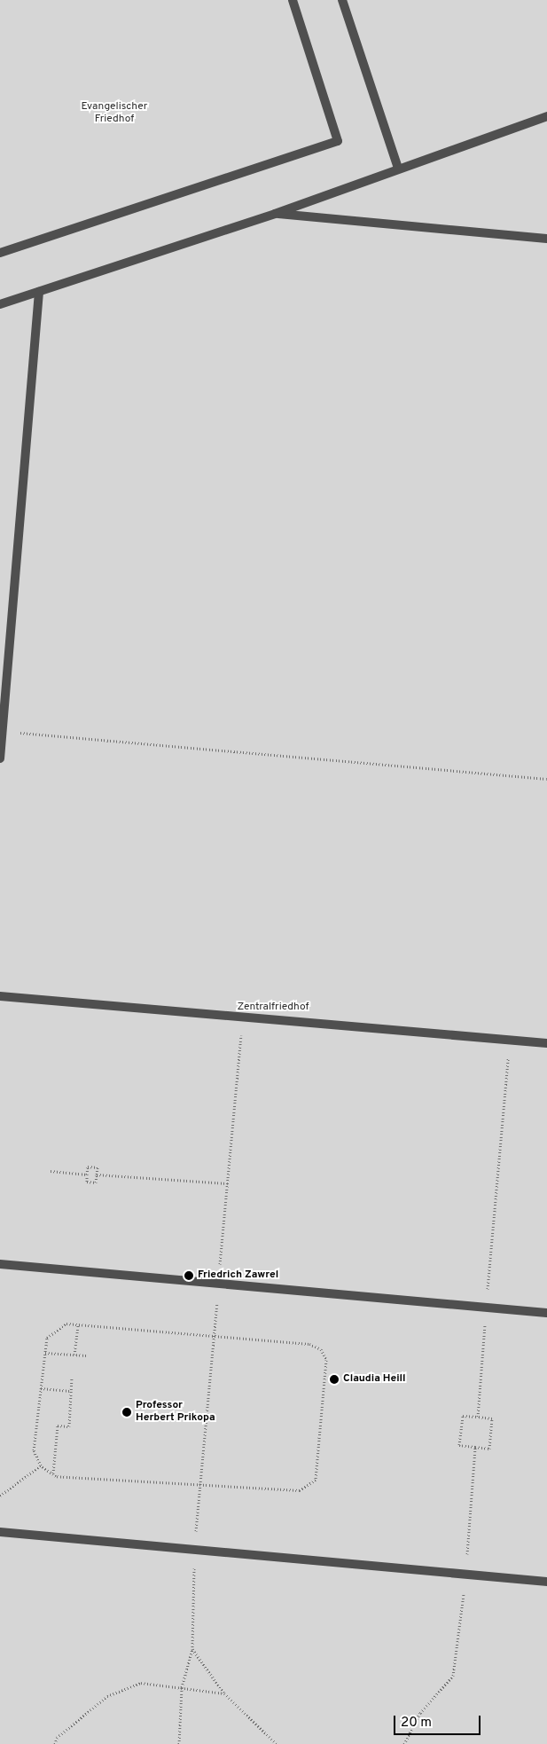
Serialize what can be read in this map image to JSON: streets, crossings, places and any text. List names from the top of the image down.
{
  "parks": ["Evangelischer Friedhof", "Zentralfriedhof"],
  "places": ["Friedrich Zawrel", "Claudia Heill", "Professor Herbert Prikopa"],
  "scale_bar": "20 m"
}
